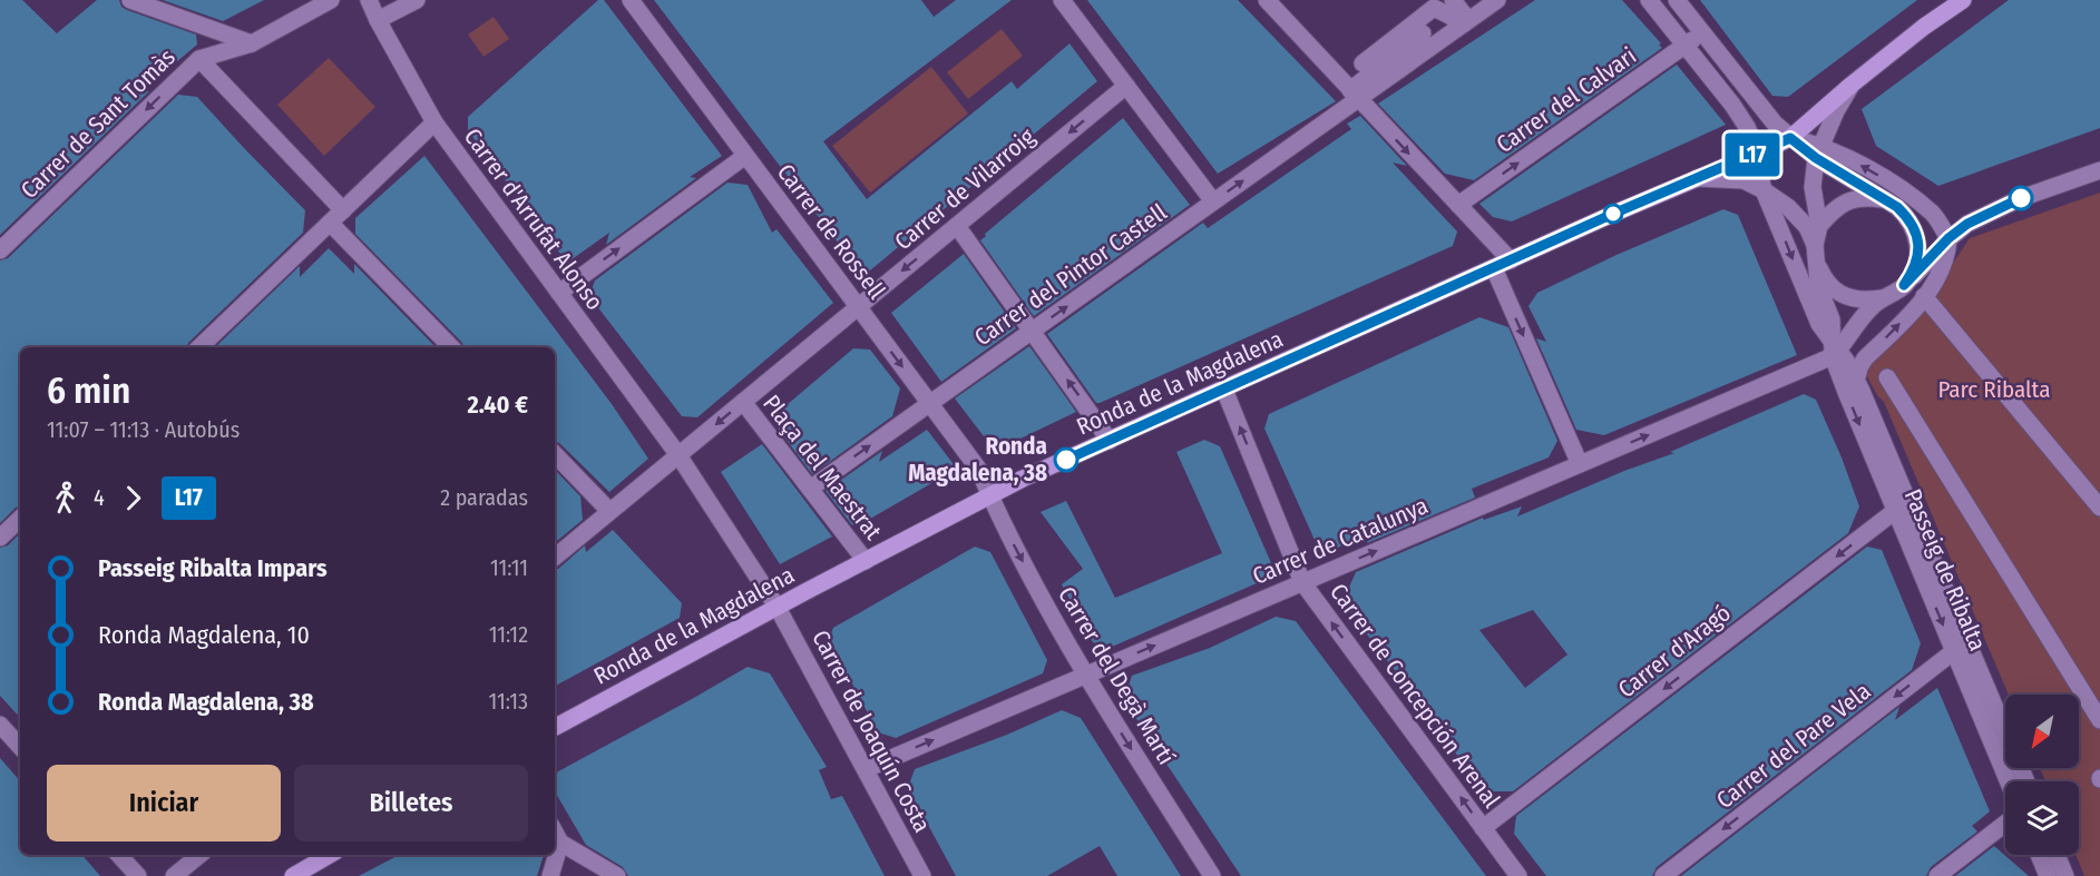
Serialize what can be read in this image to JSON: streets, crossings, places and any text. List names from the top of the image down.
{
  "streets": {
    "main road": ["Ronda de la Magdalena"],
    "street": [
      "Carrer del Calvari",
      "Carrer de Sant Tomàs",
      "Carrer de Vilarroig",
      "Carrer d'Arrufat Alonso",
      "Carrer de Rossell",
      "Carrer del Pintor Castell",
      "Plaça del Maestrat",
      "Carrer de Catalunya",
      "Passeig de Ribalta",
      "Carrer d'Aragó",
      "Carrer del Degà Martí",
      "Carrer de Concepción Arenal",
      "Carrer de Joaquín Costa",
      "Carrer del Pare Vela"
    ]
  },
  "crossings": [
    ["Carrer de Vilarroig", "Carrer d'Arrufat Alonso"],
    ["Carrer de Vilarroig", "Carrer de Rossell"],
    ["Carrer de Vilarroig", "Plaça del Maestrat"],
    ["Carrer de Rossell", "Carrer del Pintor Castell"],
    ["Carrer de Rossell", "Ronda de la Magdalena"],
    ["Carrer de Rossell", "Carrer del Degà Martí"],
    ["Carrer del Pintor Castell", "Plaça del Maestrat"],
    ["Ronda de la Magdalena", "Plaça del Maestrat"],
    ["Ronda de la Magdalena", "Carrer del Degà Martí"],
    ["Ronda de la Magdalena", "Carrer de Concepción Arenal"],
    ["Ronda de la Magdalena", "Carrer de Joaquín Costa"],
    ["Carrer de Catalunya", "Passeig de Ribalta"],
    ["Carrer de Catalunya", "Carrer del Degà Martí"],
    ["Carrer de Catalunya", "Carrer de Concepción Arenal"],
    ["Carrer de Catalunya", "Carrer de Joaquín Costa"],
    ["Passeig de Ribalta", "Carrer d'Aragó"],
    ["Passeig de Ribalta", "Carrer del Pare Vela"],
    ["Carrer d'Aragó", "Carrer de Concepción Arenal"]
  ],
  "one_way": [
    "Carrer de Sant Tomàs",
    "Carrer de Vilarroig",
    "Carrer del Pintor Castell",
    "Carrer de Catalunya",
    "Carrer d'Aragó",
    "Carrer del Degà Martí",
    "Carrer de Concepción Arenal",
    "Carrer del Pare Vela"
  ],
  "parks": ["Parc Ribalta"],
  "places": ["Ronda Magdalena, 38"],
  "lines": ["bus line L17"],
  "north": "bottom left",
  "page": {
    "on_map": "L17",
    "heading": ["6 min", "11:07 – 11:13 · Autobús", "2.40 €"],
    "legs": ["4", "L17", "2 paradas"],
    "list": [
      {
        "name": "Passeig Ribalta Impars",
        "value": "11:11"
      },
      {
        "name": "Ronda Magdalena, 10",
        "value": "11:12"
      },
      {
        "name": "Ronda Magdalena, 38",
        "value": "11:13"
      }
    ],
    "buttons": ["Iniciar", "Billetes"]
  }
}
